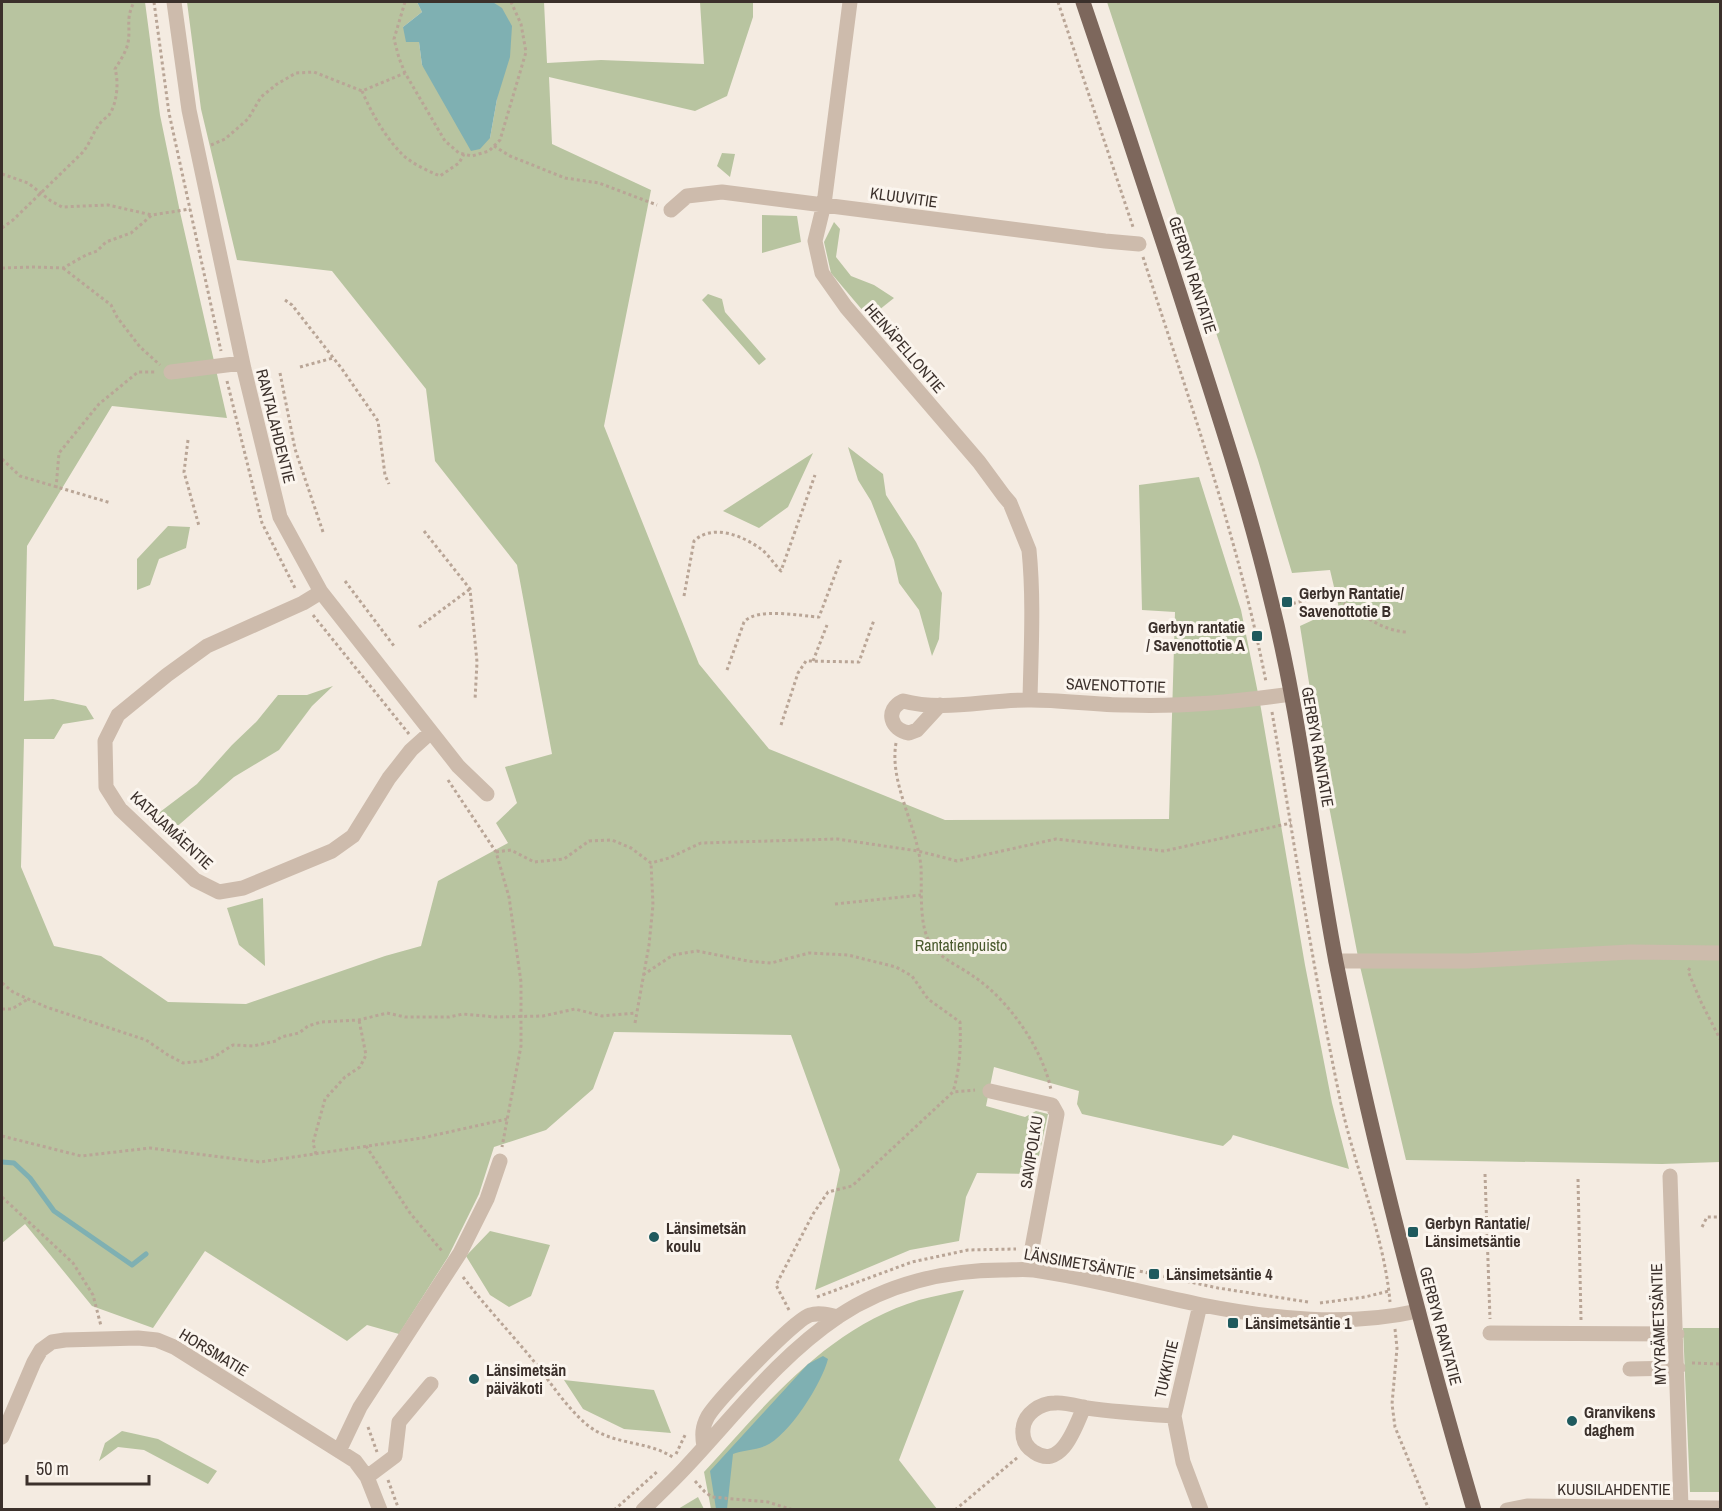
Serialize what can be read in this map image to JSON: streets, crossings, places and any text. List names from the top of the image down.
{
  "streets": {
    "main road": ["GERBYN RANTATIE"],
    "street": [
      "KLUUVITIE",
      "HEINÄPELLONTIE",
      "RANTALAHDENTIE",
      "SAVENOTTOTIE",
      "KATAJAMÄENTIE",
      "SAVIPOLKU",
      "LÄNSIMETSÄNTIE",
      "MYYRÄMETSÄNTIE",
      "HORSMATIE",
      "TUKKITIE",
      "KUUSILAHDENTIE"
    ]
  },
  "crossings": [
    ["KLUUVITIE", "HEINÄPELLONTIE"],
    ["GERBYN RANTATIE", "SAVENOTTOTIE"],
    ["GERBYN RANTATIE", "LÄNSIMETSÄNTIE"],
    ["HEINÄPELLONTIE", "SAVENOTTOTIE"],
    ["RANTALAHDENTIE", "KATAJAMÄENTIE"],
    ["SAVIPOLKU", "LÄNSIMETSÄNTIE"],
    ["LÄNSIMETSÄNTIE", "TUKKITIE"],
    ["MYYRÄMETSÄNTIE", "KUUSILAHDENTIE"]
  ],
  "parks": ["Rantatienpuisto"],
  "places": {
    "transit": [
      "Gerbyn Rantatie/ Savenottotie B",
      "Gerbyn rantatie / Savenottotie A",
      "Gerbyn Rantatie/ Länsimetsäntie",
      "Länsimetsäntie 4",
      "Länsimetsäntie 1"
    ],
    "other": ["Länsimetsän koulu", "Länsimetsän päiväkoti", "Granvikens daghem"]
  },
  "scale_bar": "50 m"
}
